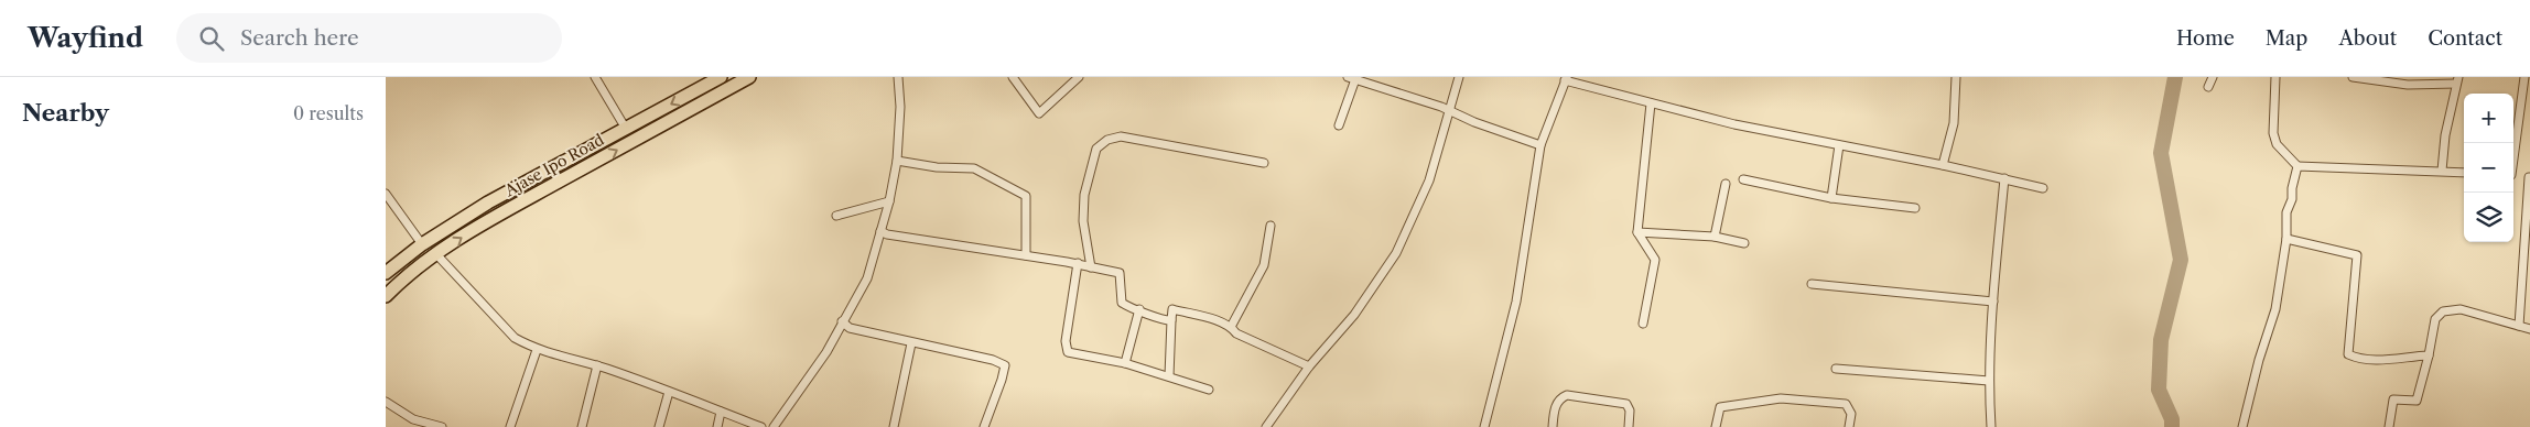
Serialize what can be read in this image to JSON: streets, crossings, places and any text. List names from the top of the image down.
{
  "streets": {
    "highway": ["Ajase Ipo Road"]
  },
  "page": {
    "header": "Wayfind",
    "search": "Search here",
    "nav": [
      "Home",
      "Map",
      "About",
      "Contact"
    ],
    "heading": ["Nearby", "0 results"],
    "map_buttons": ["+", "−"]
  }
}
